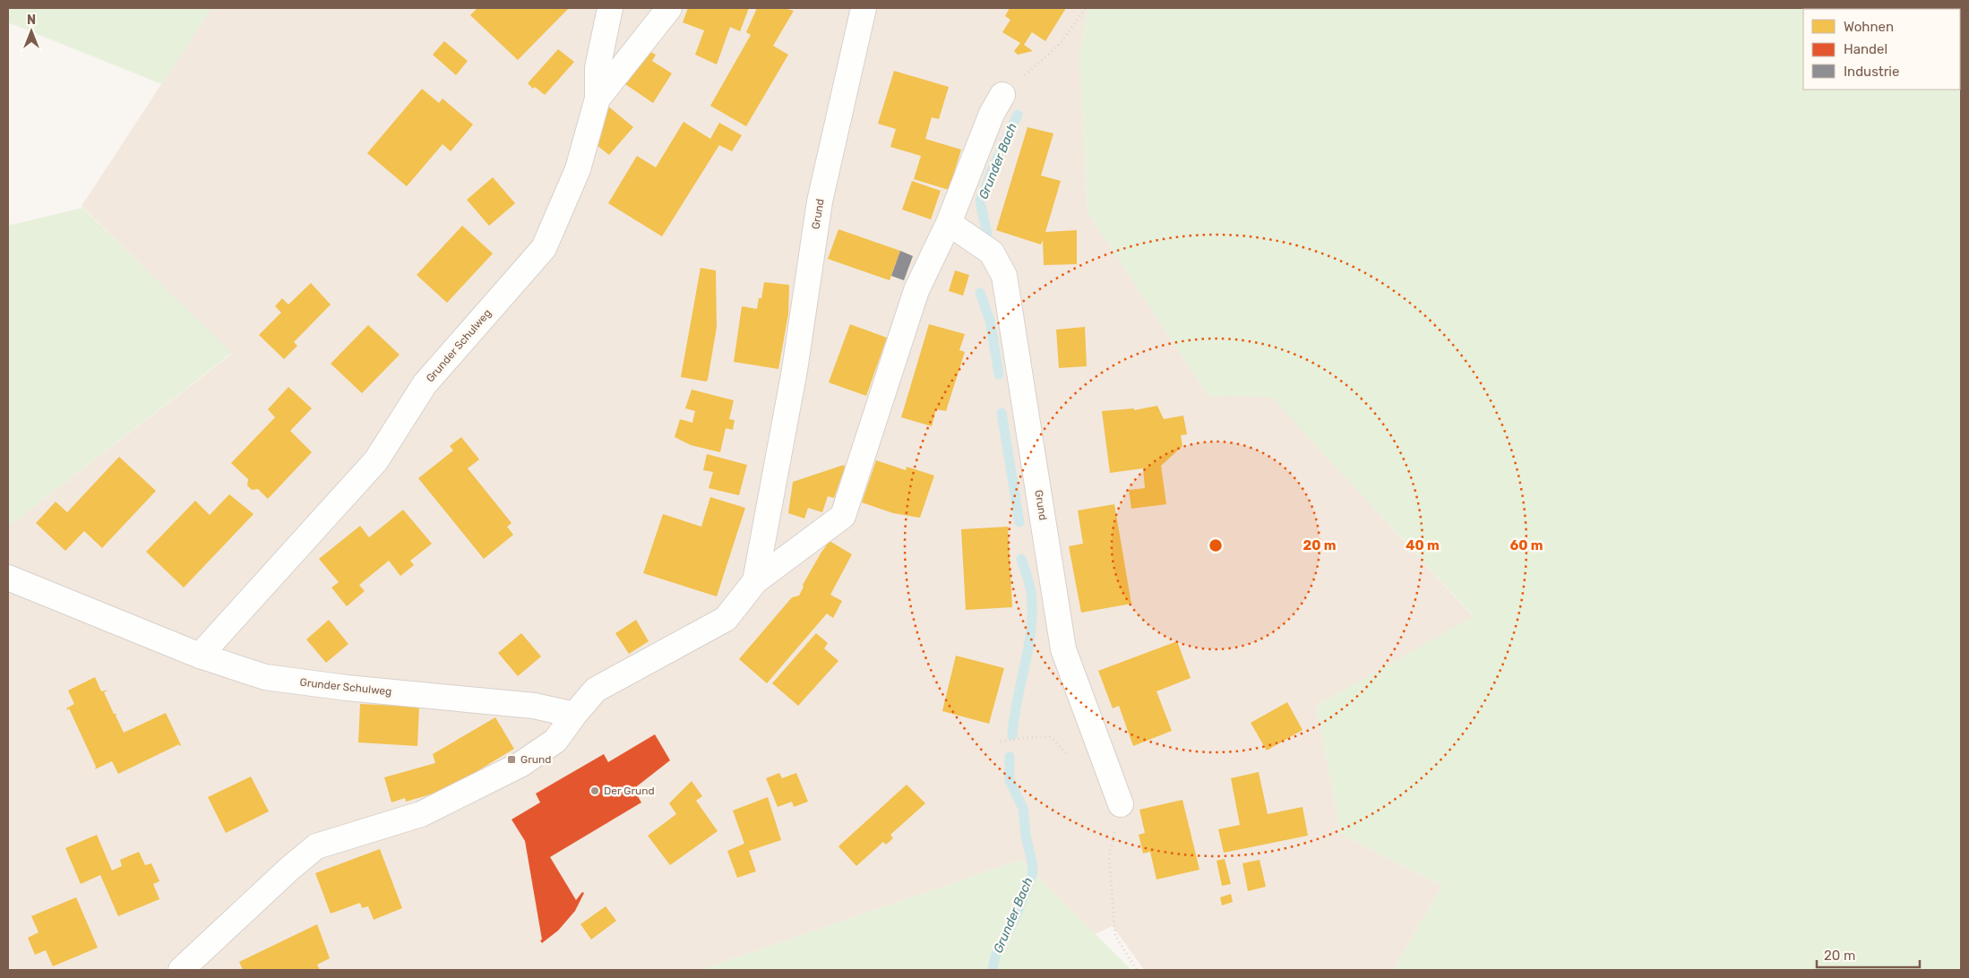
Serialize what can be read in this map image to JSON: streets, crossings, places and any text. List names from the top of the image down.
{
  "streets": {
    "street": ["Grund", "Grunder Schulweg"]
  },
  "crossings": [
    ["Grund", "Grunder Schulweg"]
  ],
  "water": ["Grunder Bach"],
  "places": {
    "transit": ["Grund"],
    "other": ["Der Grund"]
  },
  "legend": ["Wohnen", "Handel", "Industrie"],
  "scale_bar": "20 m",
  "north": "top",
  "rings": ["20 m", "40 m", "60 m"]
}
